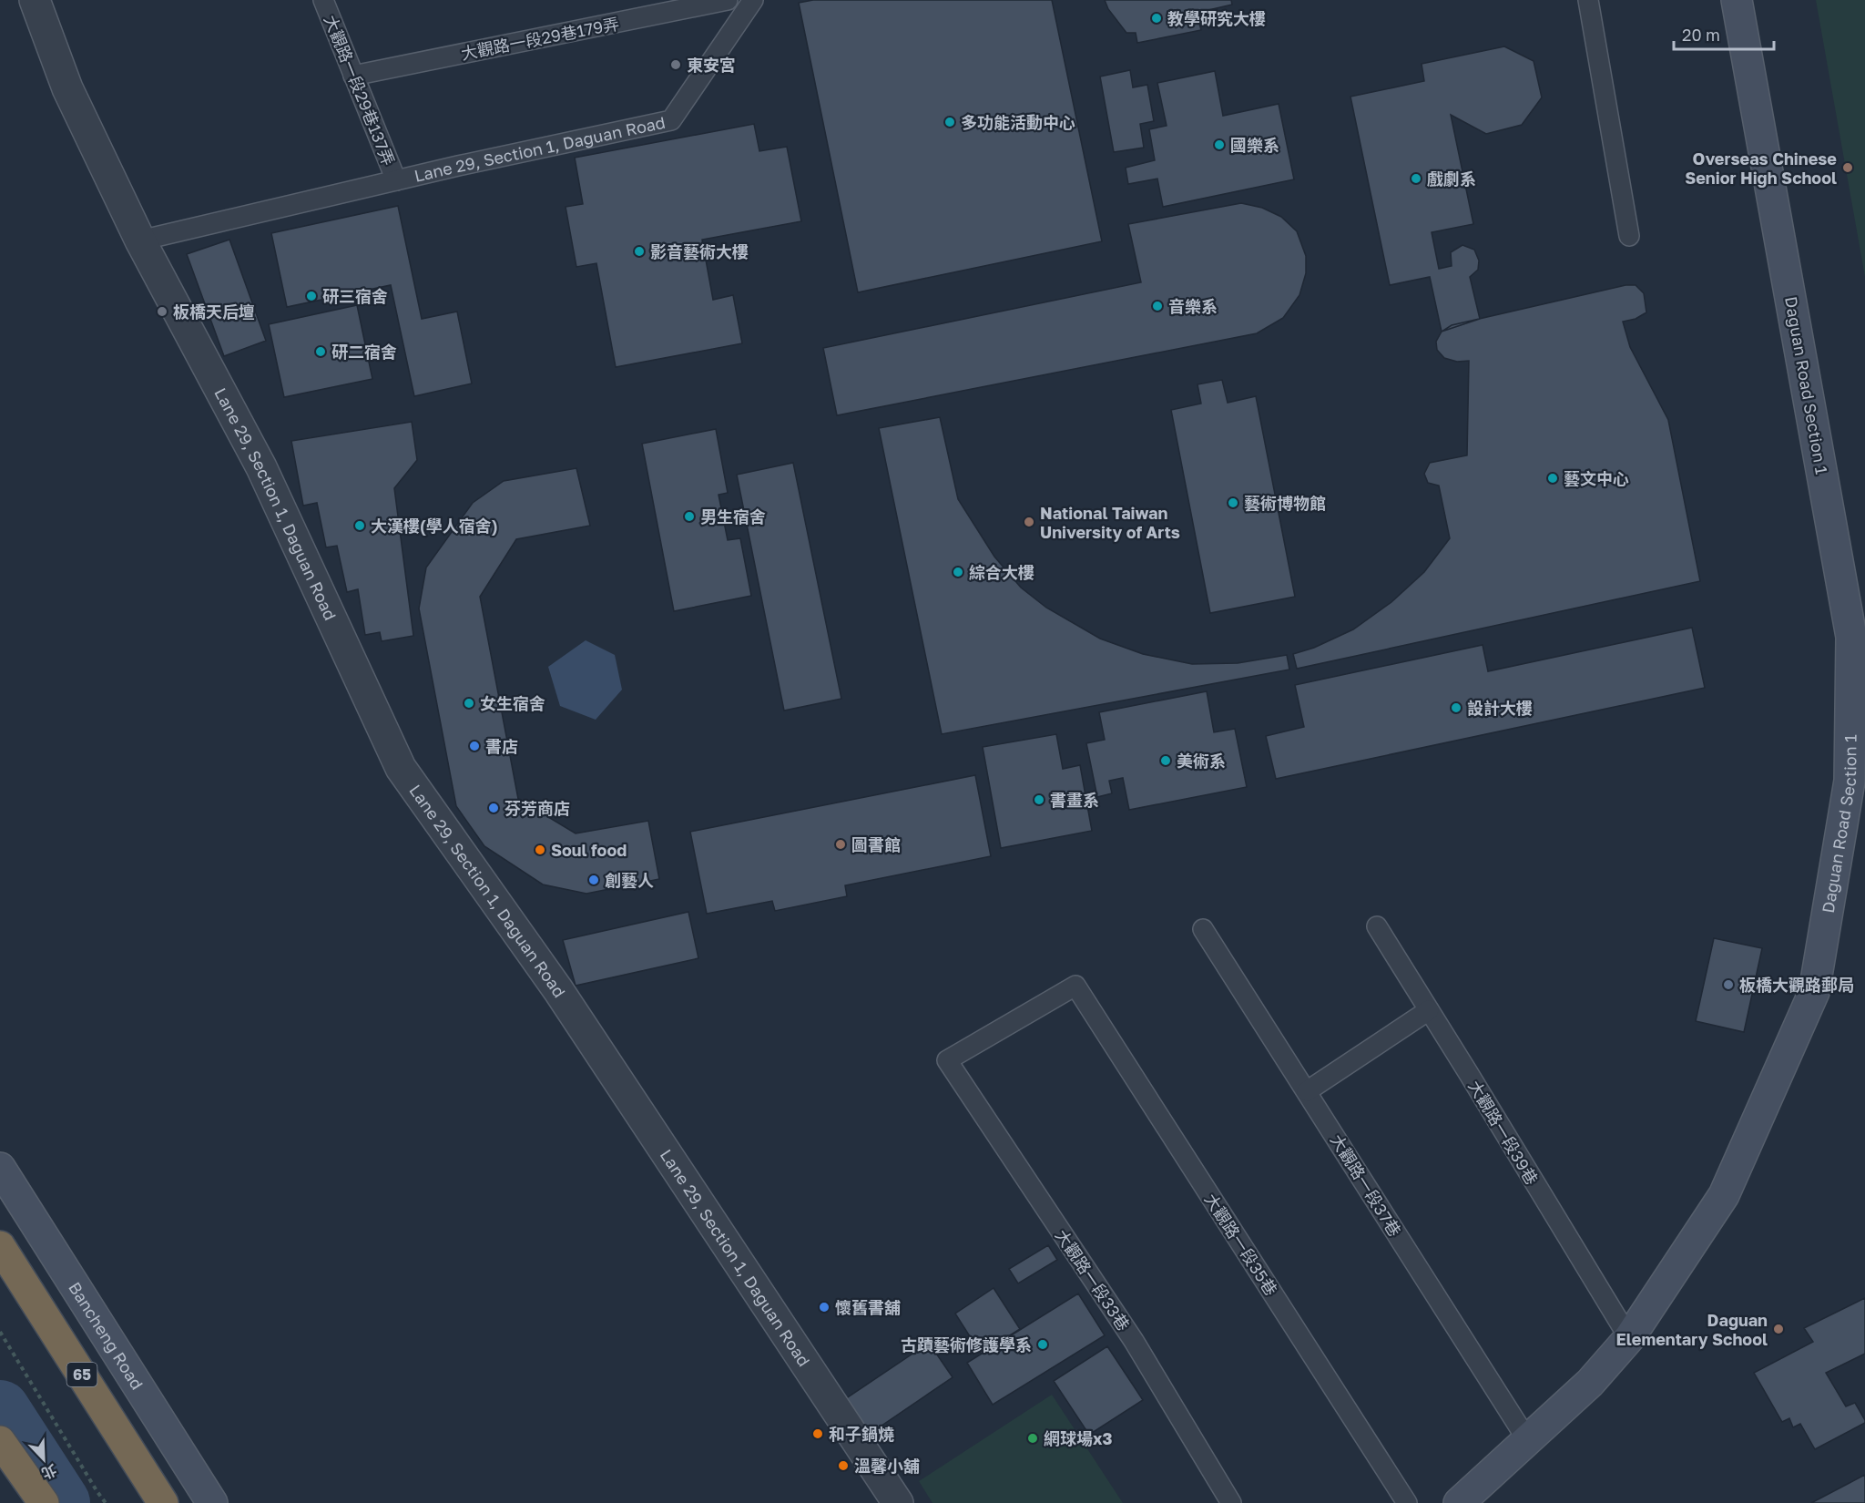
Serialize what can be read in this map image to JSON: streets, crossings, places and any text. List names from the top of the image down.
{
  "streets": {
    "highway": ["65"],
    "main road": ["Daguan Road Section 1", "Bancheng Road"],
    "street": ["Lane 29, Section 1, Daguan Road"],
    "lane": [
      "大觀路一段29巷179弄",
      "大觀路一段29巷137弄",
      "大觀路一段39巷",
      "大觀路一段37巷",
      "大觀路一段35巷",
      "大觀路一段33巷"
    ]
  },
  "crossings": [
    ["大觀路一段29巷179弄", "大觀路一段29巷137弄"],
    ["大觀路一段29巷137弄", "Lane 29, Section 1, Daguan Road"],
    ["Daguan Road Section 1", "大觀路一段39巷"],
    ["Daguan Road Section 1", "大觀路一段37巷"],
    ["大觀路一段35巷", "大觀路一段33巷"]
  ],
  "places": [
    "教學研究大樓",
    "東安宮",
    "多功能活動中心",
    "國樂系",
    "Overseas Chinese Senior High School",
    "戲劇系",
    "影音藝術大樓",
    "研三宿舍",
    "音樂系",
    "板橋天后壇",
    "研二宿舍",
    "藝文中心",
    "藝術博物館",
    "男生宿舍",
    "National Taiwan University of Arts",
    "大漢樓(學人宿舍)",
    "綜合大樓",
    "女生宿舍",
    "設計大樓",
    "書店",
    "美術系",
    "書畫系",
    "芬芳商店",
    "圖書館",
    "Soul food",
    "創藝人",
    "板橋大觀路郵局",
    "懷舊書舖",
    "Daguan Elementary School",
    "古蹟藝術修護學系",
    "和子鍋燒",
    "網球場x3",
    "溫馨小舖"
  ],
  "scale_bar": "20 m",
  "north": "bottom right"
}
